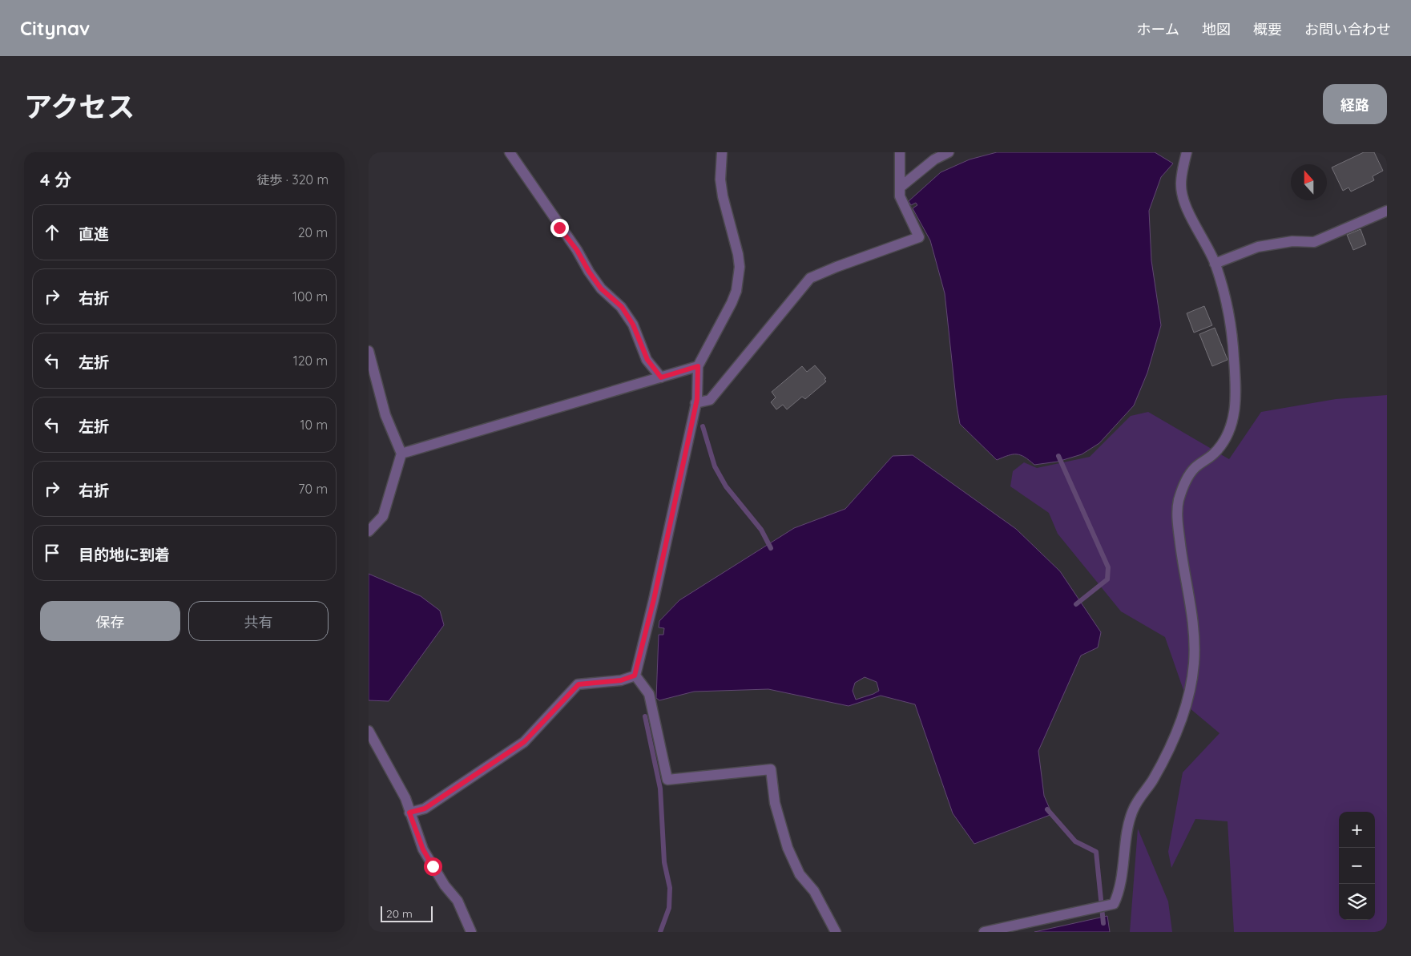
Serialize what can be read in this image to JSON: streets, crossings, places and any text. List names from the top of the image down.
{
  "scale_bar": "20 m",
  "north": "top",
  "page": {
    "header": "Citynav",
    "nav": [
      "ホーム",
      "地図",
      "概要",
      "お問い合わせ"
    ],
    "title": "アクセス",
    "buttons": [
      "経路",
      ["保存", "共有"]
    ],
    "heading": ["4 分", "徒歩 · 320 m"],
    "list": [
      ["直進", "20 m"],
      ["右折", "100 m"],
      ["左折", "120 m"],
      ["左折", "10 m"],
      ["右折", "70 m"],
      "目的地に到着"
    ],
    "map_buttons": ["+", "−"],
    "scale": "20 m"
  }
}
